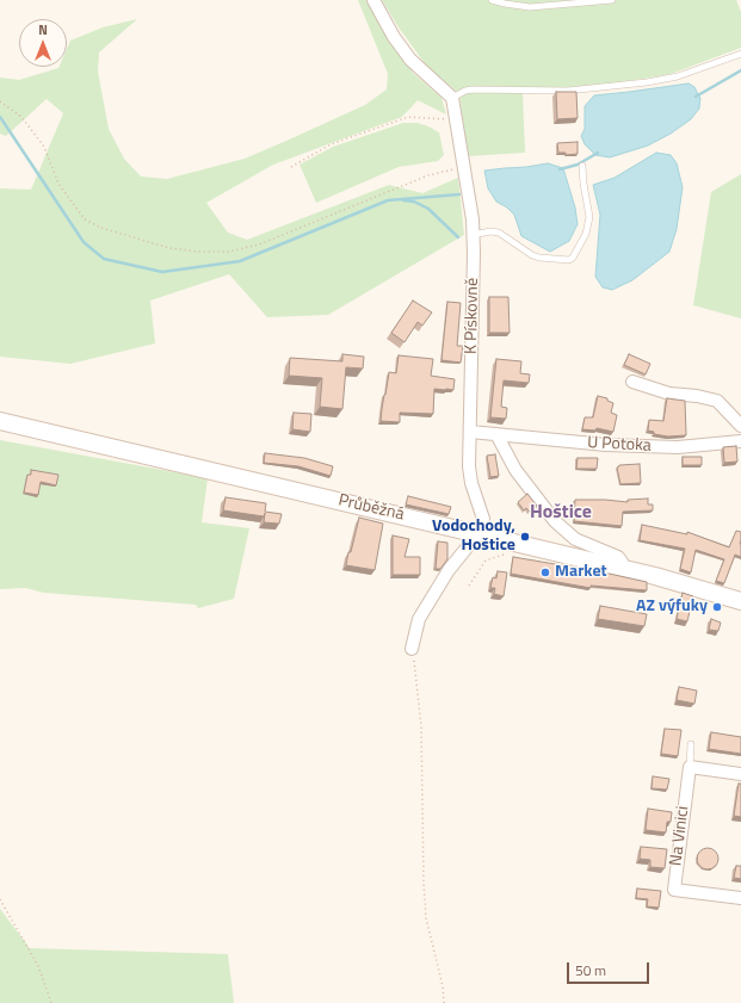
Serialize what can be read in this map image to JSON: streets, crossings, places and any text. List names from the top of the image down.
{
  "streets": {
    "street": [
      "K Pískovně",
      "U Potoka",
      "Průběžná",
      "Na Vinici"
    ]
  },
  "crossings": [
    ["K Pískovně", "U Potoka"],
    ["K Pískovně", "Průběžná"]
  ],
  "districts": ["Hoštice"],
  "places": ["Vodochody, Hoštice", "Market", "AZ výfuky"],
  "scale_bar": "50 m",
  "north": "top"
}
